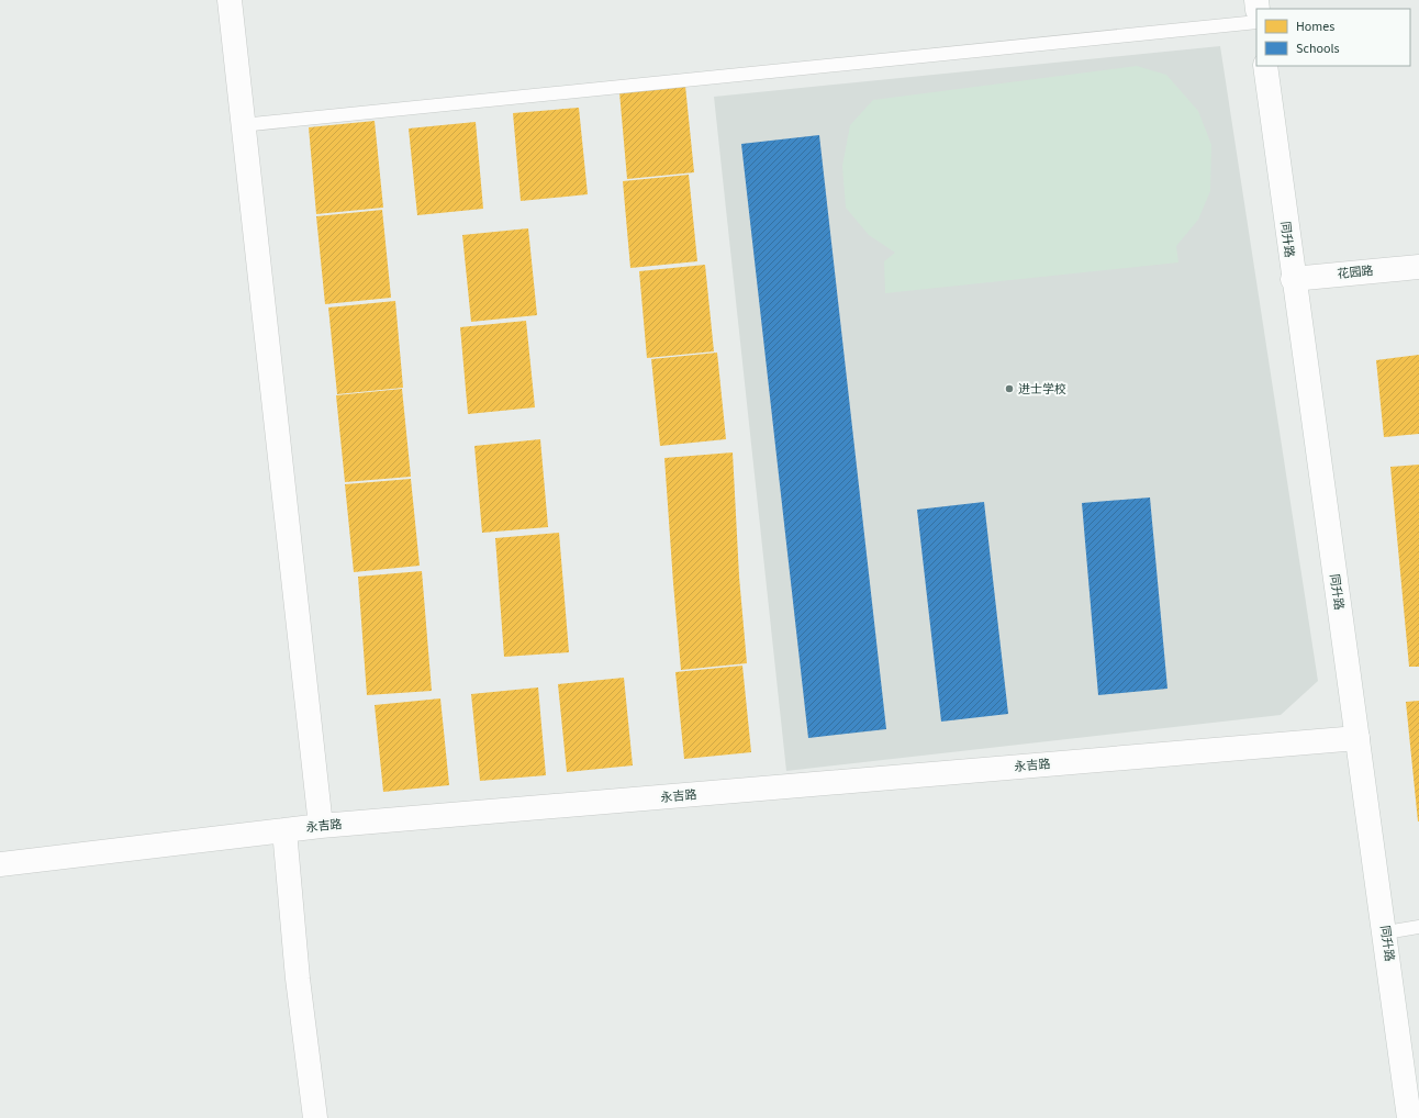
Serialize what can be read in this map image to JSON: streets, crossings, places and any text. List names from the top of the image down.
{
  "streets": {
    "street": ["同升路", "花园路", "永吉路"]
  },
  "crossings": [
    ["同升路", "花园路"],
    ["同升路", "永吉路"]
  ],
  "places": ["进士学校"],
  "legend": ["Homes", "Schools"]
}
